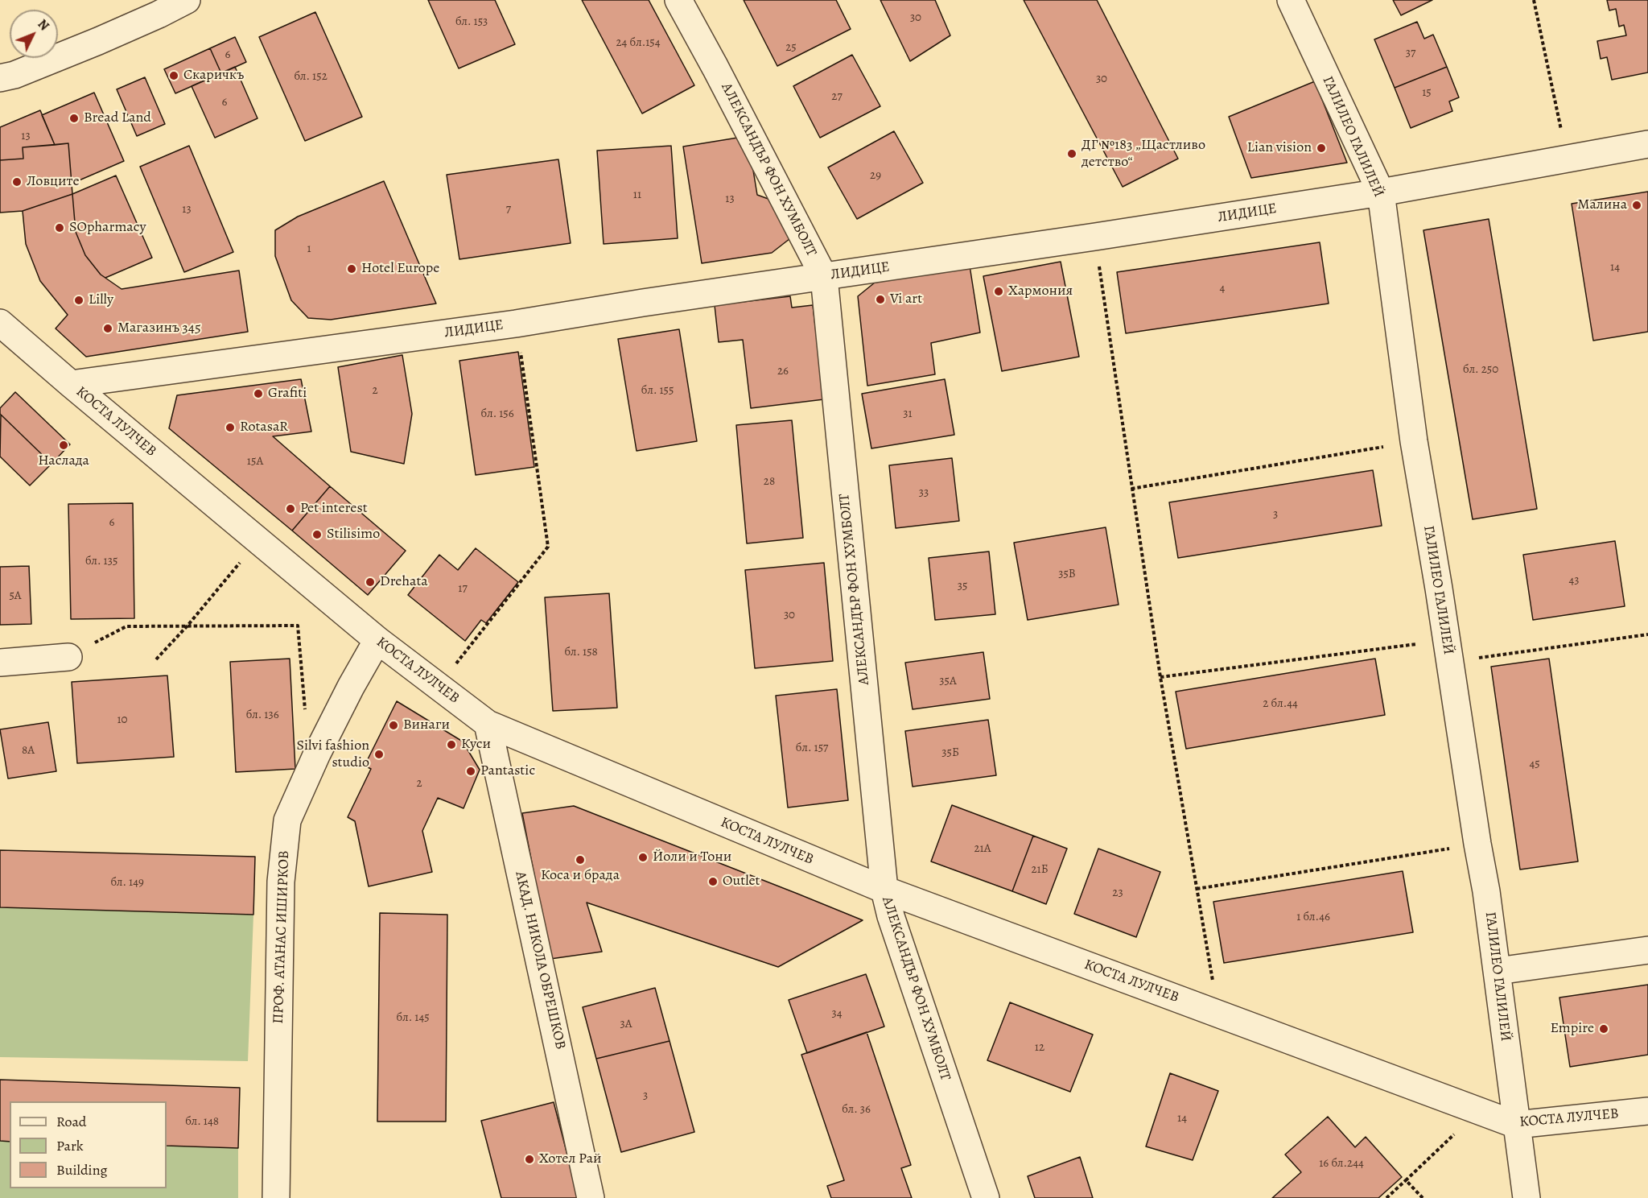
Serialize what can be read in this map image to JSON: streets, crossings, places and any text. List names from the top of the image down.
{
  "streets": {
    "street": [
      "ГАЛИЛЕО ГАЛИЛЕЙ",
      "АЛЕКСАНДЪР ФОН ХУМБОЛТ",
      "ЛИДИЦЕ",
      "КОСТА ЛУЛЧЕВ",
      "ПРОФ. АТАНАС ИШИРКОВ",
      "АКАД. НИКОЛА ОБРЕШКОВ"
    ]
  },
  "crossings": [
    ["ГАЛИЛЕО ГАЛИЛЕЙ", "ЛИДИЦЕ"],
    ["ГАЛИЛЕО ГАЛИЛЕЙ", "КОСТА ЛУЛЧЕВ"],
    ["АЛЕКСАНДЪР ФОН ХУМБОЛТ", "ЛИДИЦЕ"],
    ["АЛЕКСАНДЪР ФОН ХУМБОЛТ", "КОСТА ЛУЛЧЕВ"],
    ["ЛИДИЦЕ", "КОСТА ЛУЛЧЕВ"],
    ["КОСТА ЛУЛЧЕВ", "ПРОФ. АТАНАС ИШИРКОВ"],
    ["КОСТА ЛУЛЧЕВ", "АКАД. НИКОЛА ОБРЕШКОВ"]
  ],
  "places": [
    "Скаричкъ",
    "Bread Land",
    "Lian vision",
    "ДГ №183 „Щастливо детство“",
    "Ловците",
    "Малина",
    "SOpharmacy",
    "Hotel Europe",
    "Хармония",
    "Vi art",
    "Lilly",
    "Магазинъ 345",
    "Grafiti",
    "RotasaR",
    "Наслада",
    "Pet interest",
    "Stilisimo",
    "Drehata",
    "Винаги",
    "Куси",
    "Silvi fashion studio",
    "Pantastic",
    "Йоли и Тони",
    "Коса и брада",
    "Outlet",
    "Empire",
    "Хотел Рай"
  ],
  "house_numbers": [
    "30",
    "бл. 153",
    "24 бл.154",
    "25",
    "37",
    "6",
    "бл. 152",
    "30",
    "15",
    "27",
    "6",
    "13",
    "29",
    "11",
    "13",
    "13",
    "7",
    "1",
    "14",
    "4",
    "бл. 250",
    "26",
    "2",
    "бл. 155",
    "бл. 156",
    "31",
    "15А",
    "28",
    "33",
    "3",
    "6",
    "бл. 135",
    "35В",
    "43",
    "35",
    "17",
    "5А",
    "30",
    "бл. 158",
    "35А",
    "2 бл.44",
    "бл. 136",
    "10",
    "бл. 157",
    "8А",
    "35Б",
    "45",
    "2",
    "21А",
    "21Б",
    "бл. 149",
    "23",
    "1 бл.46",
    "34",
    "бл. 145",
    "3А",
    "12",
    "3",
    "бл. 36",
    "14",
    "бл. 148",
    "16 бл.244"
  ],
  "legend": ["Road", "Park", "Building"],
  "north": "top right"
}
